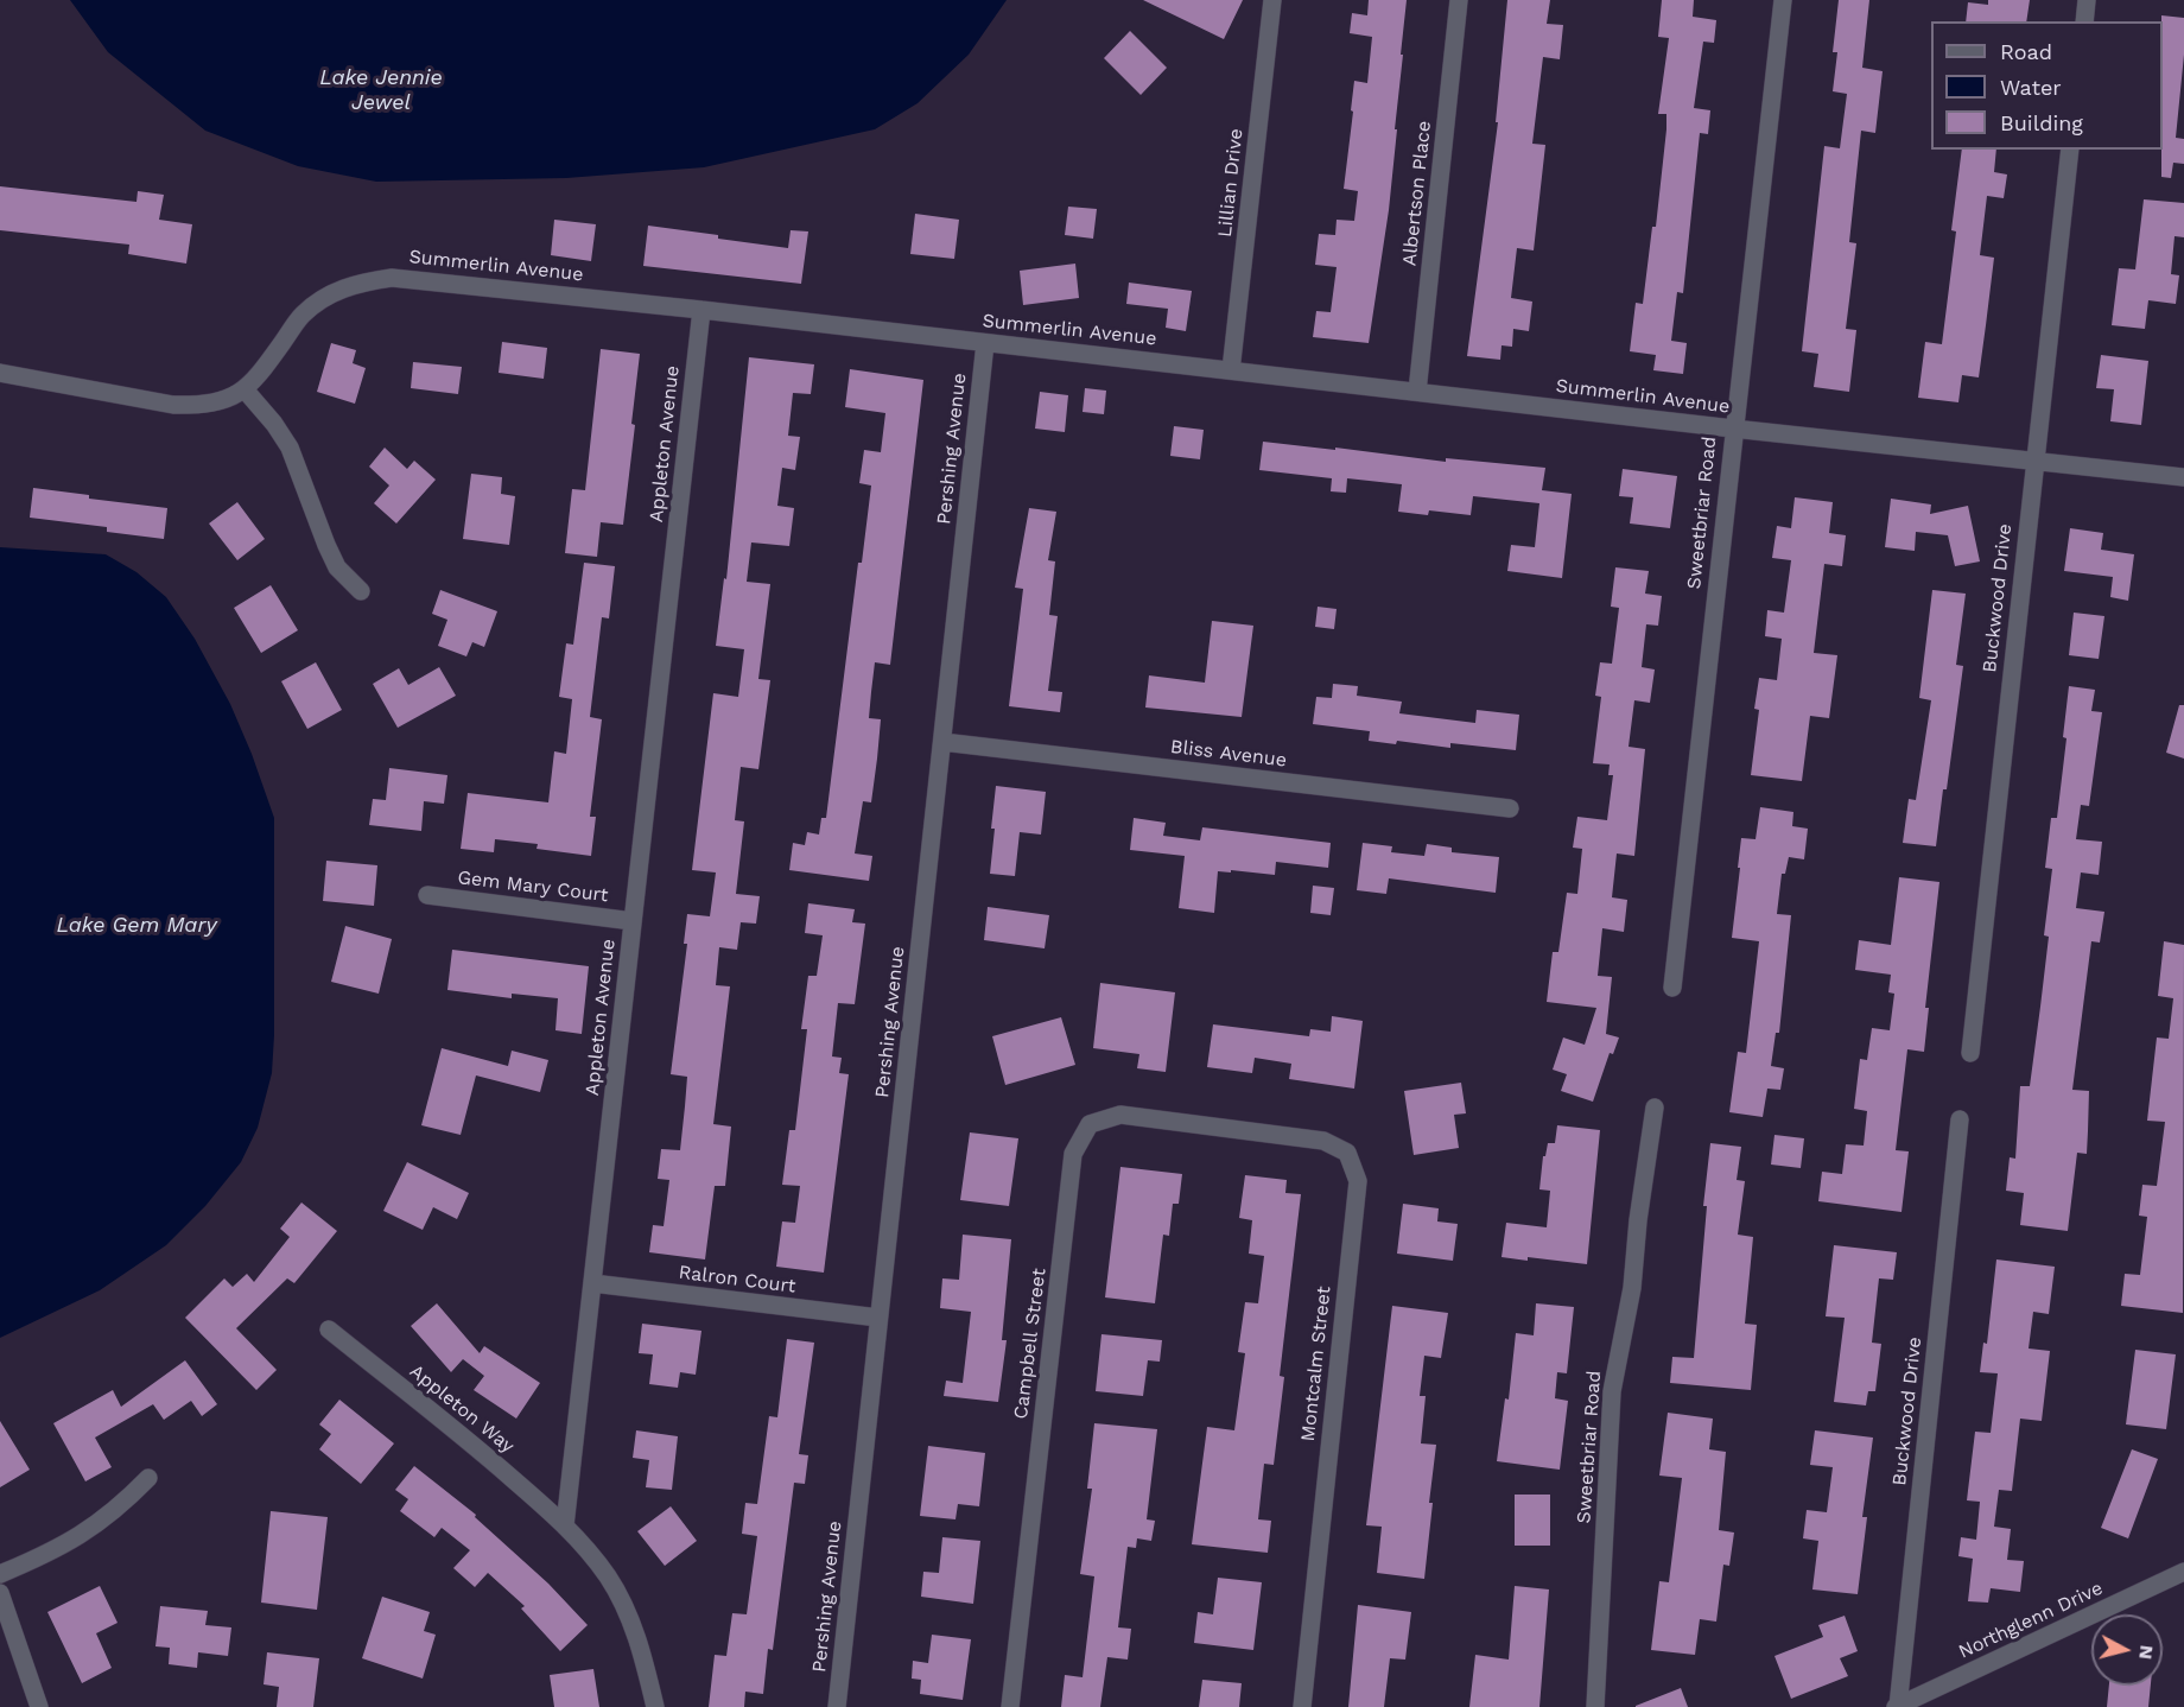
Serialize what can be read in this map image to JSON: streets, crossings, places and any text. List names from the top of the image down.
{
  "streets": {
    "street": [
      "Lillian Drive",
      "Albertson Place",
      "Summerlin Avenue",
      "Appleton Avenue",
      "Pershing Avenue",
      "Sweetbriar Road",
      "Buckwood Drive",
      "Bliss Avenue",
      "Gem Mary Court",
      "Ralron Court",
      "Campbell Street",
      "Montcalm Street",
      "Appleton Way",
      "Northglenn Drive"
    ]
  },
  "crossings": [
    ["Lillian Drive", "Summerlin Avenue"],
    ["Albertson Place", "Summerlin Avenue"],
    ["Summerlin Avenue", "Appleton Avenue"],
    ["Summerlin Avenue", "Pershing Avenue"],
    ["Summerlin Avenue", "Sweetbriar Road"],
    ["Summerlin Avenue", "Buckwood Drive"],
    ["Appleton Avenue", "Gem Mary Court"],
    ["Appleton Avenue", "Ralron Court"],
    ["Appleton Avenue", "Appleton Way"],
    ["Pershing Avenue", "Bliss Avenue"],
    ["Pershing Avenue", "Ralron Court"],
    ["Buckwood Drive", "Northglenn Drive"],
    ["Campbell Street", "Montcalm Street"]
  ],
  "water": ["Lake Jennie Jewel", "Lake Gem Mary"],
  "legend": ["Road", "Water", "Building"],
  "north": "right"
}
